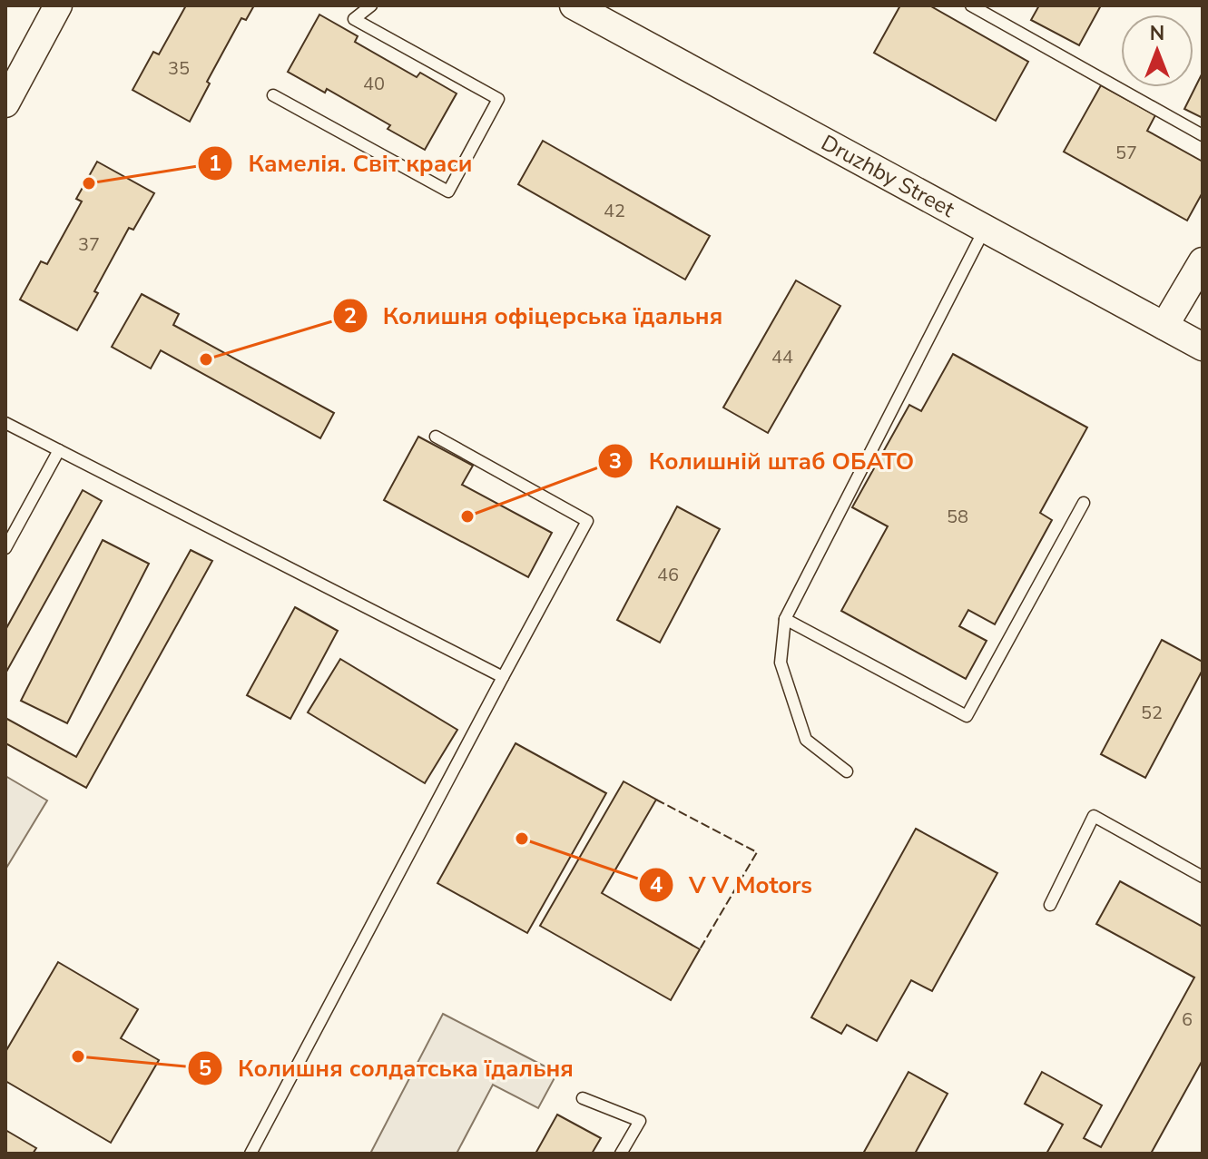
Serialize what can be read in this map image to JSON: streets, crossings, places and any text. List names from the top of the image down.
{
  "streets": {
    "street": ["Druzhby Street"]
  },
  "places": [
    "Камелія. Світ краси",
    "Колишня офіцерська їдальня",
    "Колишній штаб ОБАТО",
    "V V Motors",
    "Колишня солдатська їдальня"
  ],
  "house_numbers": [
    "35",
    "40",
    "57",
    "42",
    "37",
    "44",
    "58",
    "46",
    "52",
    "6"
  ],
  "north": "top"
}
